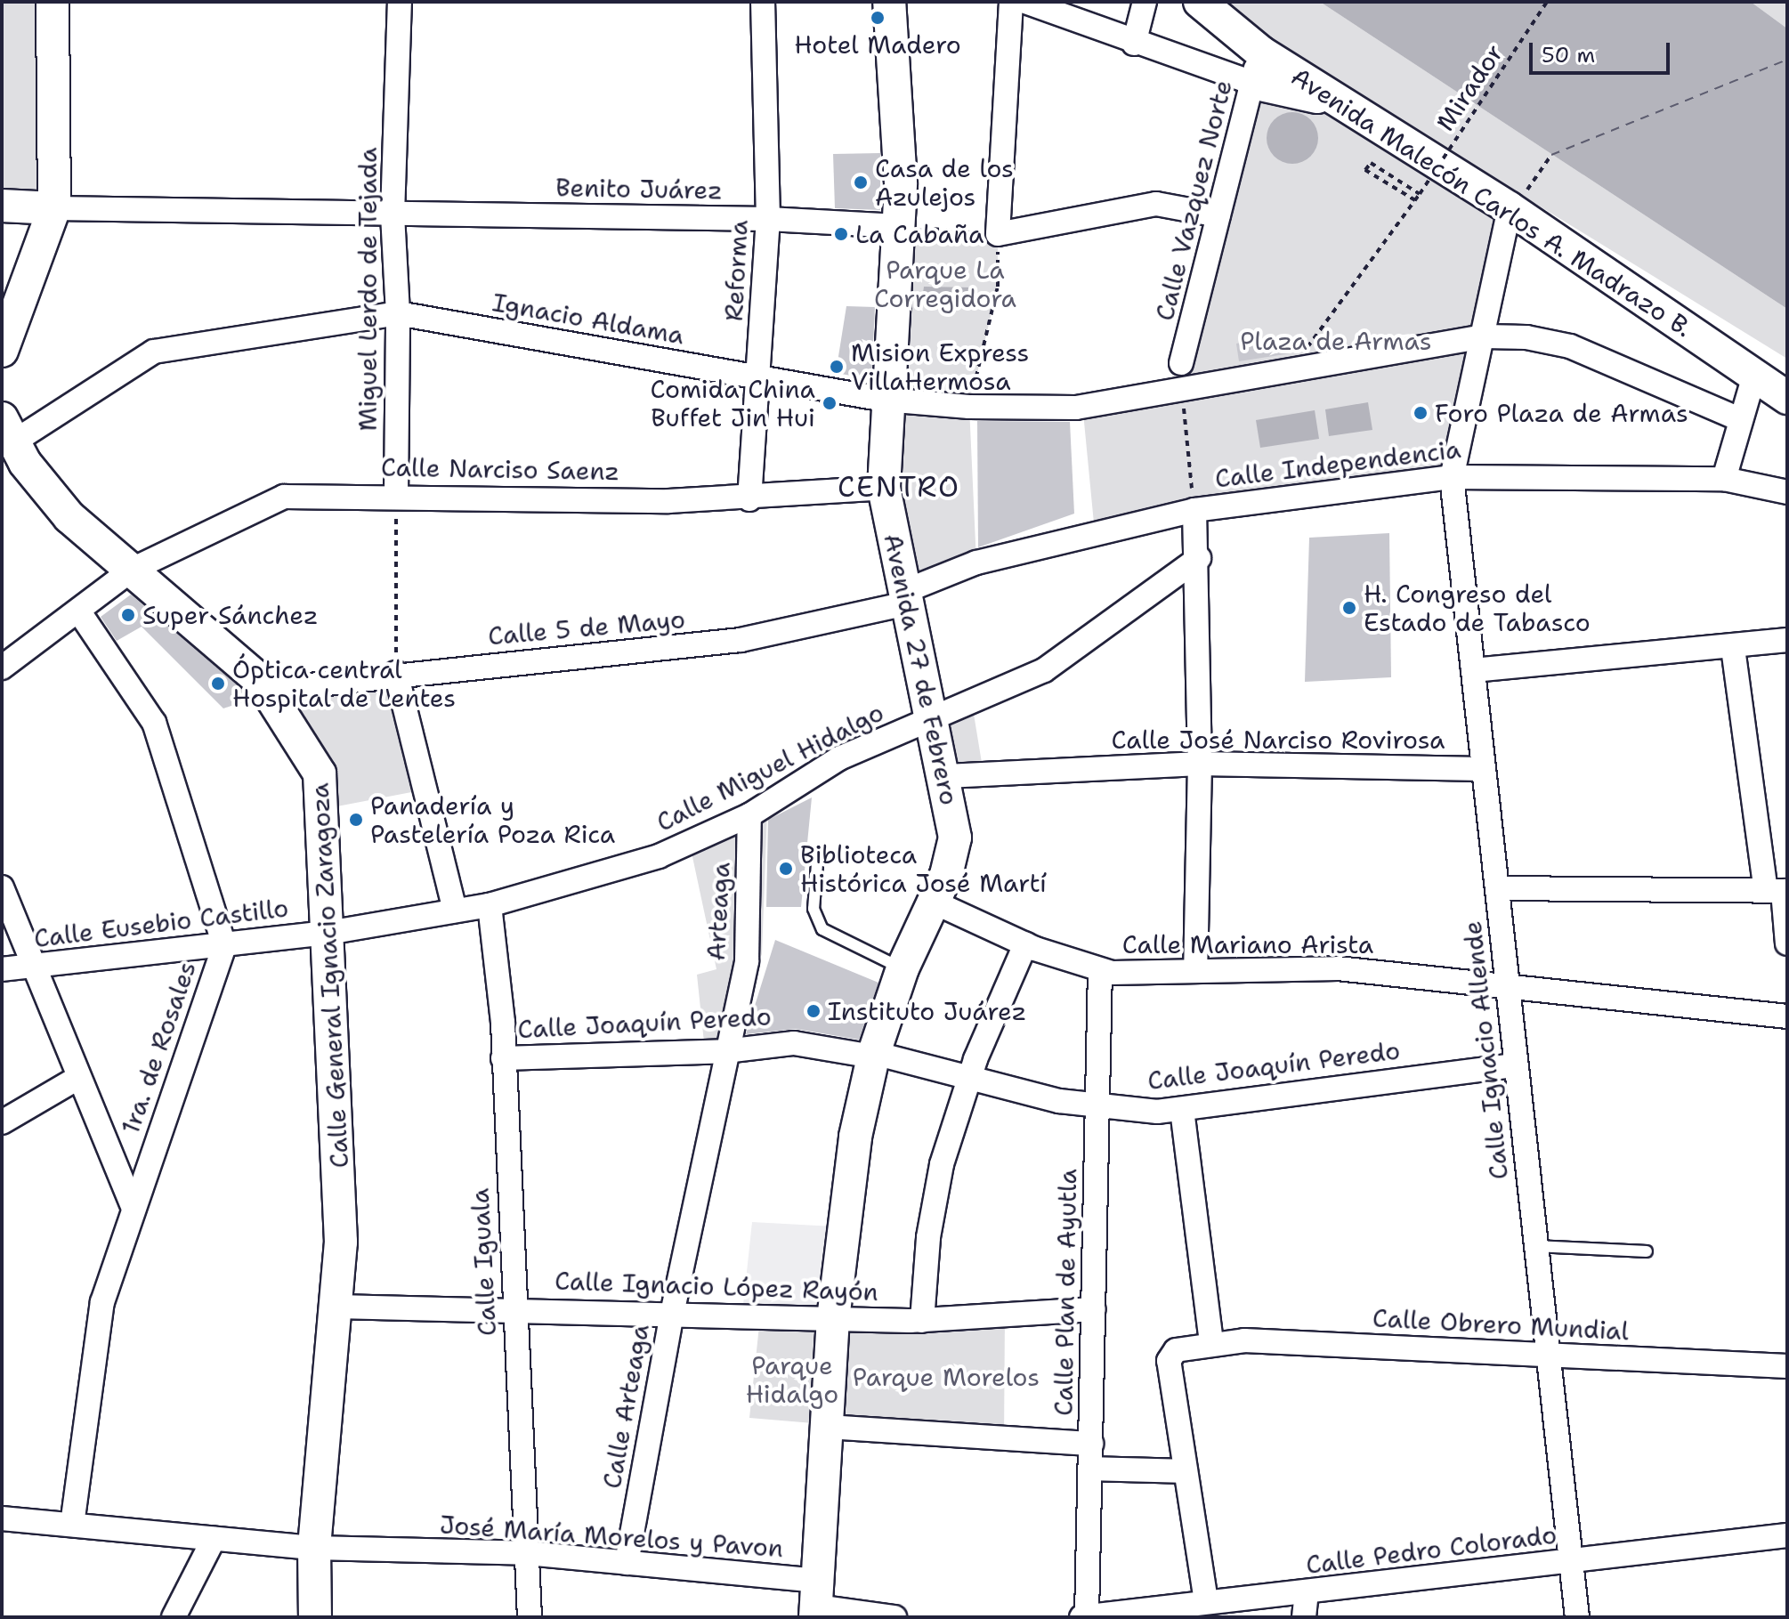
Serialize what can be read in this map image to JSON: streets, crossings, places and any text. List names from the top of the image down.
{
  "streets": {
    "main road": ["Avenida Malecón Carlos A. Madrazo B.", "Avenida 27 de Febrero", "Calle General Ignacio Zaragoza"],
    "street": [
      "Benito Juárez",
      "Calle Vazquez Norte",
      "Reforma",
      "Miguel Lerdo de Tejada",
      "Ignacio Aldama",
      "Calle Independencia",
      "Calle Narciso Saenz",
      "Calle 5 de Mayo",
      "Calle José Narciso Rovirosa",
      "Calle Miguel Hidalgo",
      "Arteaga",
      "Calle Eusebio Castillo",
      "Calle Mariano Arista",
      "Calle Joaquín Peredo",
      "1ra. de Rosales",
      "Calle Ignacio Allende",
      "Calle Iguala",
      "Calle Ignacio López Rayón",
      "Calle Plan de Ayutla",
      "Calle Obrero Mundial",
      "Calle Arteaga",
      "José María Morelos y Pavon",
      "Calle Pedro Colorado"
    ],
    "path": ["Mirador"]
  },
  "crossings": [
    ["Mirador", "Ignacio Aldama"],
    ["Benito Juárez", "Reforma"],
    ["Benito Juárez", "Miguel Lerdo de Tejada"],
    ["Benito Juárez", "Avenida 27 de Febrero"],
    ["Calle Vazquez Norte", "Avenida Malecón Carlos A. Madrazo B."],
    ["Avenida Malecón Carlos A. Madrazo B.", "Calle Ignacio Allende"],
    ["Reforma", "Ignacio Aldama"],
    ["Reforma", "Calle Narciso Saenz"],
    ["Miguel Lerdo de Tejada", "Ignacio Aldama"],
    ["Miguel Lerdo de Tejada", "Calle Narciso Saenz"],
    ["Ignacio Aldama", "Avenida 27 de Febrero"],
    ["Ignacio Aldama", "Calle General Ignacio Zaragoza"],
    ["Ignacio Aldama", "Calle Ignacio Allende"],
    ["Calle Independencia", "Calle 5 de Mayo"],
    ["Calle Independencia", "Avenida 27 de Febrero"],
    ["Calle Independencia", "Calle Ignacio Allende"],
    ["Calle Narciso Saenz", "Avenida 27 de Febrero"],
    ["Calle Narciso Saenz", "Calle General Ignacio Zaragoza"],
    ["Calle Narciso Saenz", "1ra. de Rosales"],
    ["Calle 5 de Mayo", "Avenida 27 de Febrero"],
    ["Calle 5 de Mayo", "Calle General Ignacio Zaragoza"],
    ["Avenida 27 de Febrero", "Calle José Narciso Rovirosa"],
    ["Avenida 27 de Febrero", "Calle Miguel Hidalgo"],
    ["Avenida 27 de Febrero", "Calle Mariano Arista"],
    ["Avenida 27 de Febrero", "Calle Joaquín Peredo"],
    ["Avenida 27 de Febrero", "Calle Ignacio López Rayón"],
    ["Avenida 27 de Febrero", "José María Morelos y Pavon"],
    ["Calle José Narciso Rovirosa", "Calle Ignacio Allende"],
    ["Calle Miguel Hidalgo", "Arteaga"],
    ["Calle Miguel Hidalgo", "Calle Eusebio Castillo"],
    ["Calle Miguel Hidalgo", "Calle General Ignacio Zaragoza"],
    ["Calle Miguel Hidalgo", "Calle Iguala"],
    ["Arteaga", "Calle Joaquín Peredo"],
    ["Arteaga", "Calle Arteaga"],
    ["Calle Eusebio Castillo", "Calle General Ignacio Zaragoza"],
    ["Calle Eusebio Castillo", "1ra. de Rosales"],
    ["Calle Mariano Arista", "Calle Ignacio Allende"],
    ["Calle Mariano Arista", "Calle Plan de Ayutla"],
    ["Calle General Ignacio Zaragoza", "Calle Ignacio López Rayón"],
    ["Calle General Ignacio Zaragoza", "José María Morelos y Pavon"],
    ["Calle Joaquín Peredo", "Calle Ignacio Allende"],
    ["Calle Joaquín Peredo", "Calle Iguala"],
    ["Calle Joaquín Peredo", "Calle Plan de Ayutla"],
    ["Calle Joaquín Peredo", "Calle Arteaga"],
    ["1ra. de Rosales", "José María Morelos y Pavon"],
    ["Calle Ignacio Allende", "Calle Obrero Mundial"],
    ["Calle Ignacio Allende", "Calle Pedro Colorado"],
    ["Calle Iguala", "Calle Ignacio López Rayón"],
    ["Calle Iguala", "José María Morelos y Pavon"],
    ["Calle Ignacio López Rayón", "Calle Plan de Ayutla"],
    ["Calle Ignacio López Rayón", "Calle Arteaga"],
    ["Calle Plan de Ayutla", "Calle Pedro Colorado"],
    ["Calle Obrero Mundial", "Calle Pedro Colorado"],
    ["Calle Arteaga", "José María Morelos y Pavon"]
  ],
  "districts": ["CENTRO"],
  "parks": [
    "Parque La Corregidora",
    "Plaza de Armas",
    "Parque Hidalgo",
    "Parque Morelos"
  ],
  "places": [
    "Hotel Madero",
    "Casa de los Azulejos",
    "La Cabaña",
    "Mision Express VillaHermosa",
    "Comida China Buffet Jin Hui",
    "Foro Plaza de Armas",
    "H. Congreso del Estado de Tabasco",
    "Super Sánchez",
    "Óptica central Hospital de Lentes",
    "Panadería y Pastelería Poza Rica",
    "Biblioteca Histórica José Martí",
    "Instituto Juárez"
  ],
  "scale_bar": "50 m"
}
